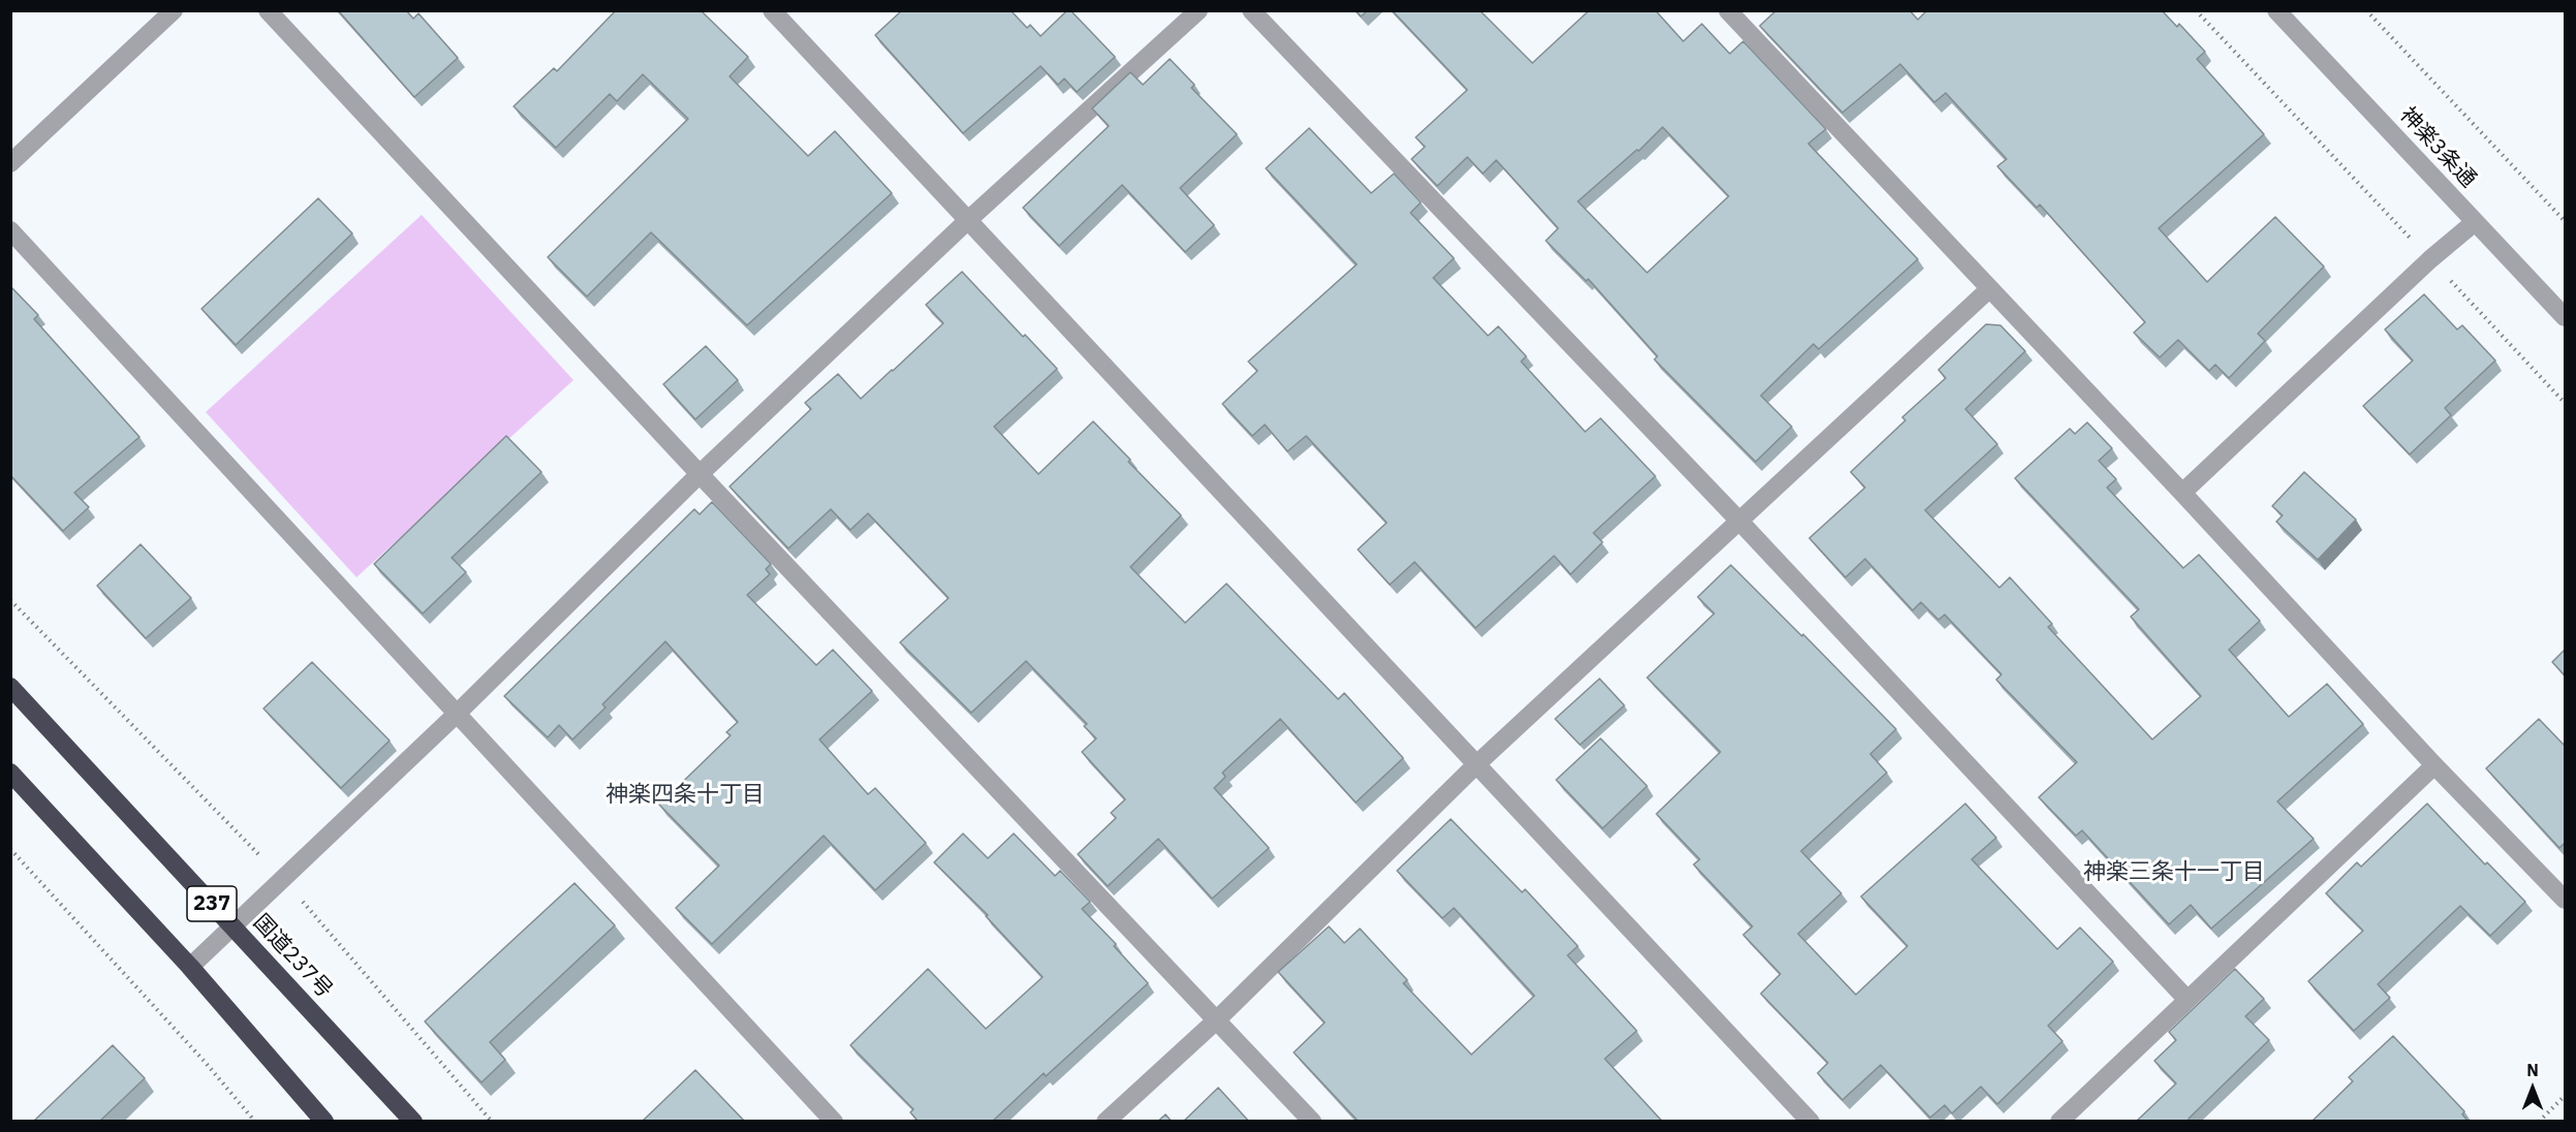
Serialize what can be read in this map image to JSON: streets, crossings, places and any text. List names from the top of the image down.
{
  "streets": {
    "highway": ["237", "国道237号"],
    "street": ["神楽3条通"]
  },
  "districts": ["神楽四条十丁目", "神楽三条十一丁目"],
  "north": "top"
}
